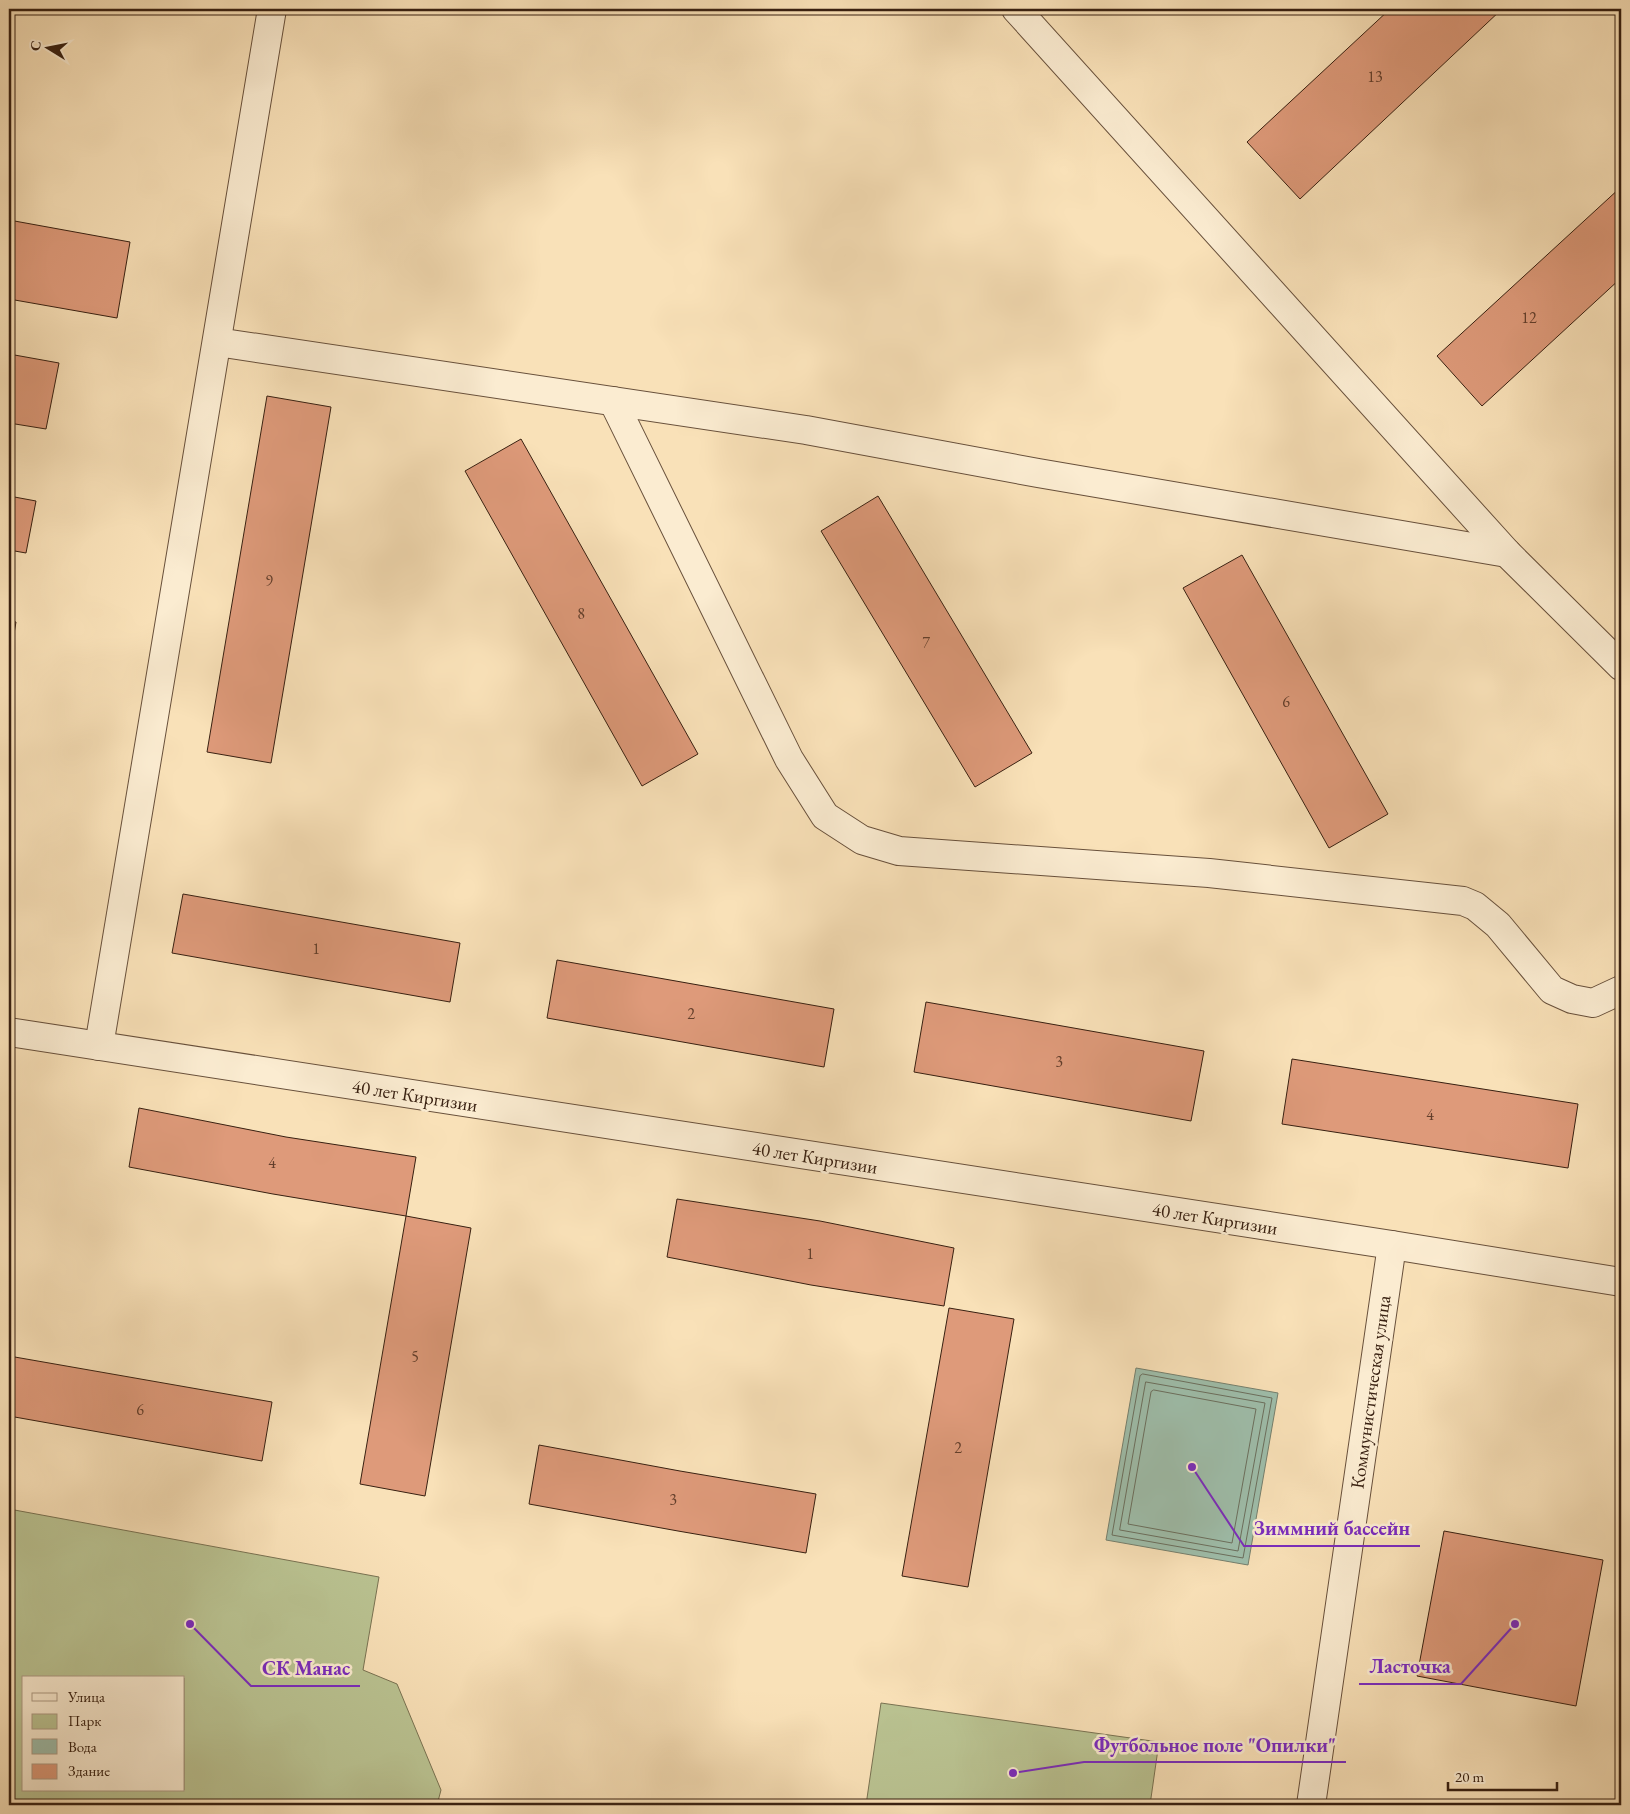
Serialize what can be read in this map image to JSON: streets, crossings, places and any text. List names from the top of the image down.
{
  "streets": {
    "street": ["40 лет Киргизии", "Коммунистическая улица"]
  },
  "crossings": [
    ["40 лет Киргизии", "Коммунистическая улица"]
  ],
  "places": [
    "Зиммний бассейн",
    "СК Манас",
    "Ласточка",
    "Футбольное поле \"Опилки\""
  ],
  "house_numbers": [
    "13",
    "12",
    "9",
    "8",
    "7",
    "6",
    "1",
    "2",
    "3",
    "4",
    "4",
    "1",
    "5",
    "6",
    "2",
    "3"
  ],
  "legend": [
    "Улица",
    "Парк",
    "Вода",
    "Здание"
  ],
  "scale_bar": "20 m",
  "north": "left"
}
